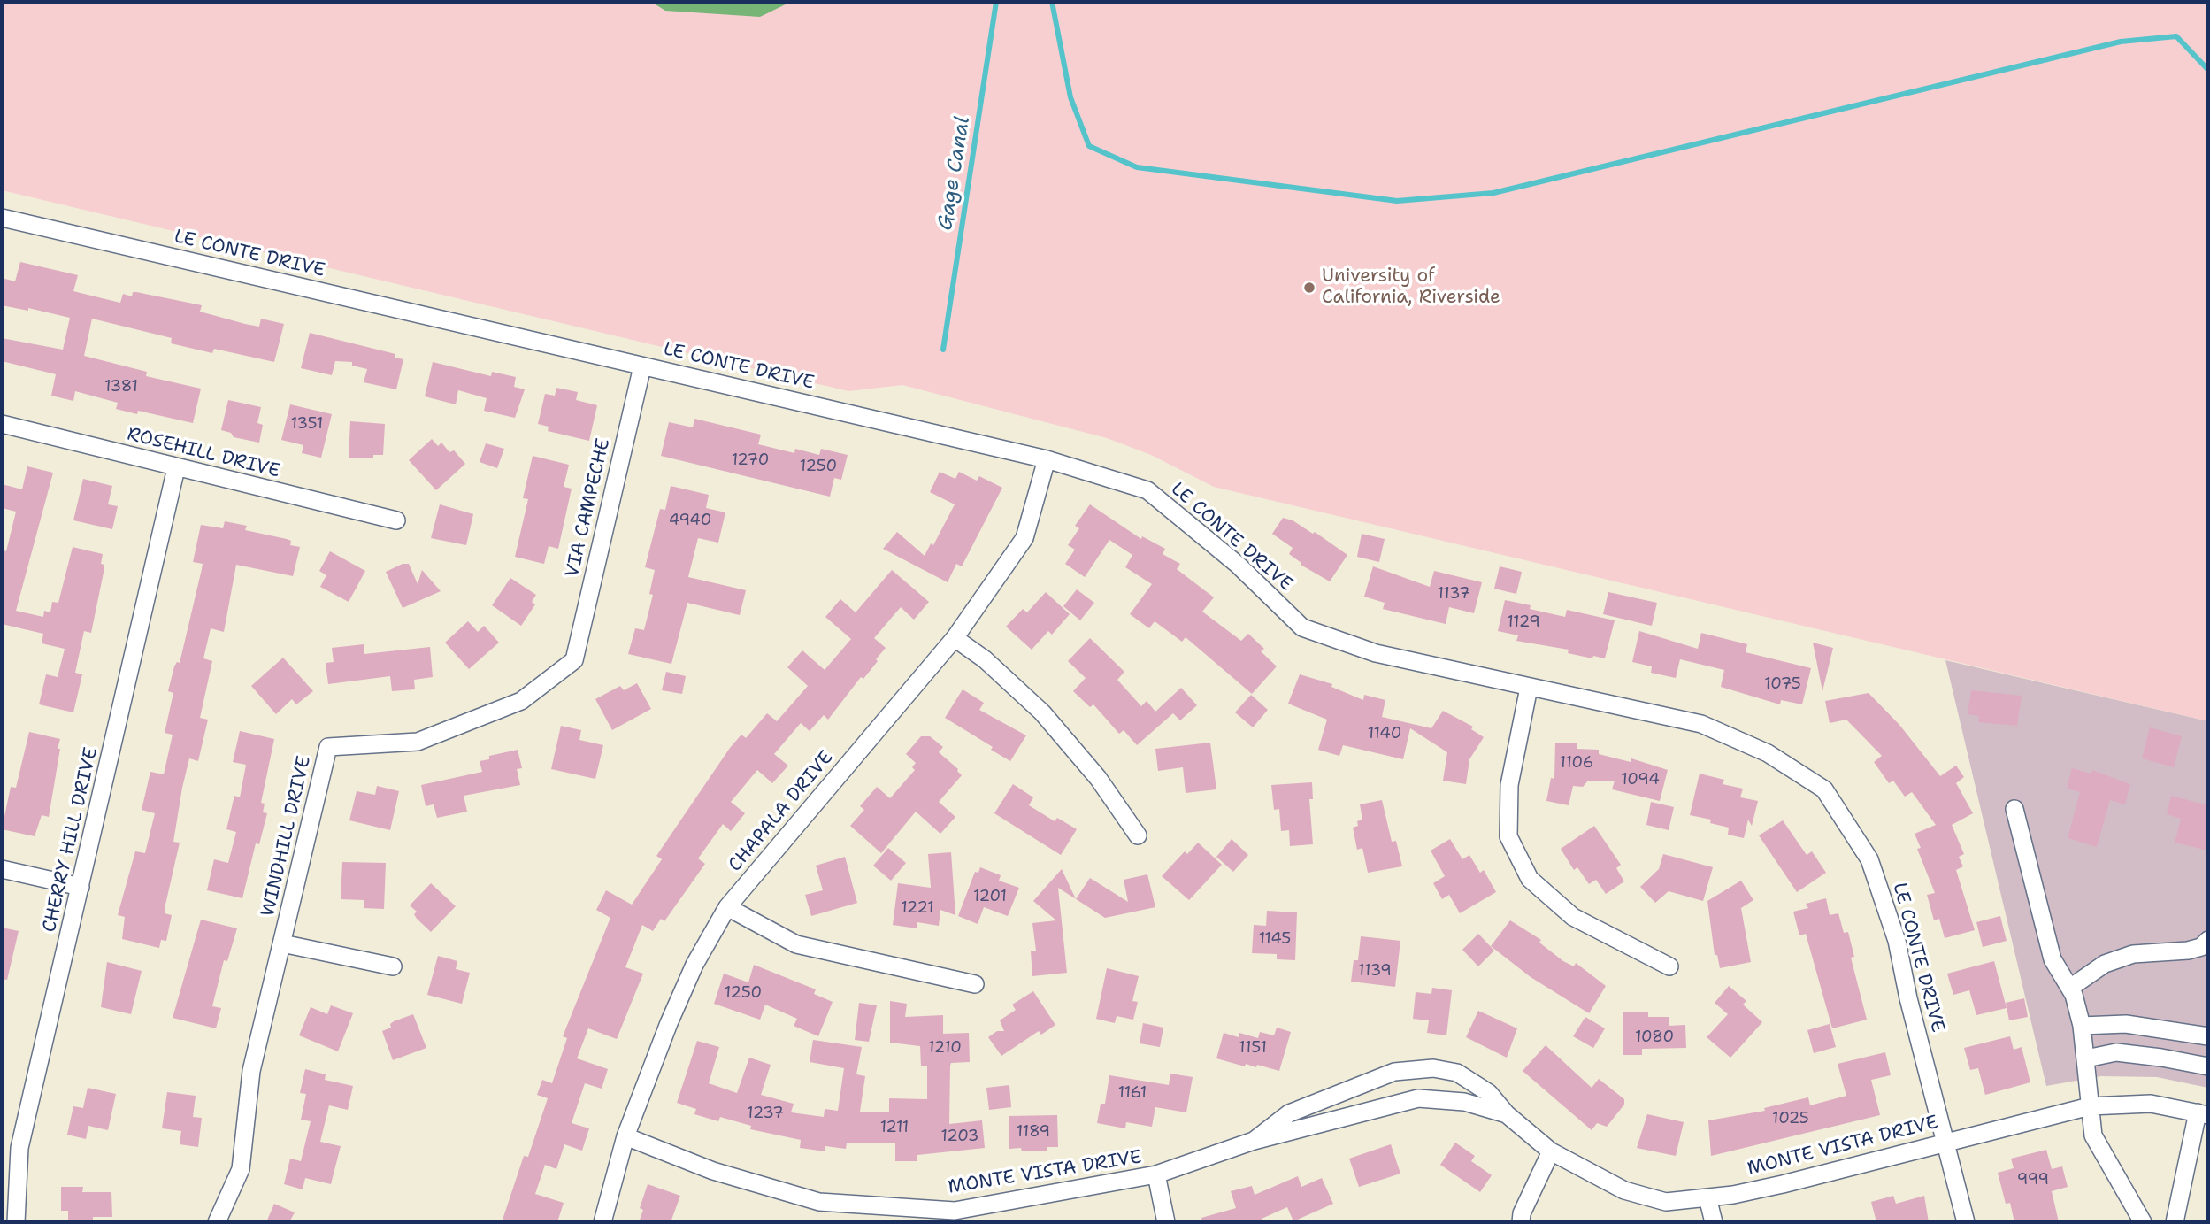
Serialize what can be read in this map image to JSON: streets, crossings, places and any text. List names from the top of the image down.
{
  "streets": {
    "street": [
      "LE CONTE DRIVE",
      "ROSEHILL DRIVE",
      "VIA CAMPECHE",
      "CHAPALA DRIVE",
      "WINDHILL DRIVE",
      "CHERRY HILL DRIVE",
      "MONTE VISTA DRIVE"
    ]
  },
  "crossings": [
    ["LE CONTE DRIVE", "VIA CAMPECHE"],
    ["LE CONTE DRIVE", "CHAPALA DRIVE"],
    ["LE CONTE DRIVE", "MONTE VISTA DRIVE"],
    ["ROSEHILL DRIVE", "CHERRY HILL DRIVE"],
    ["VIA CAMPECHE", "WINDHILL DRIVE"],
    ["CHAPALA DRIVE", "MONTE VISTA DRIVE"]
  ],
  "water": ["Gage Canal"],
  "places": ["University of California, Riverside"],
  "house_numbers": [
    "1381",
    "1351",
    "1270",
    "1250",
    "4940",
    "1137",
    "1129",
    "1075",
    "1140",
    "1106",
    "1094",
    "1201",
    "1221",
    "1145",
    "1139",
    "1250",
    "1080",
    "1210",
    "1151",
    "1161",
    "1237",
    "1025",
    "1211",
    "1189",
    "1203",
    "999"
  ]
}
